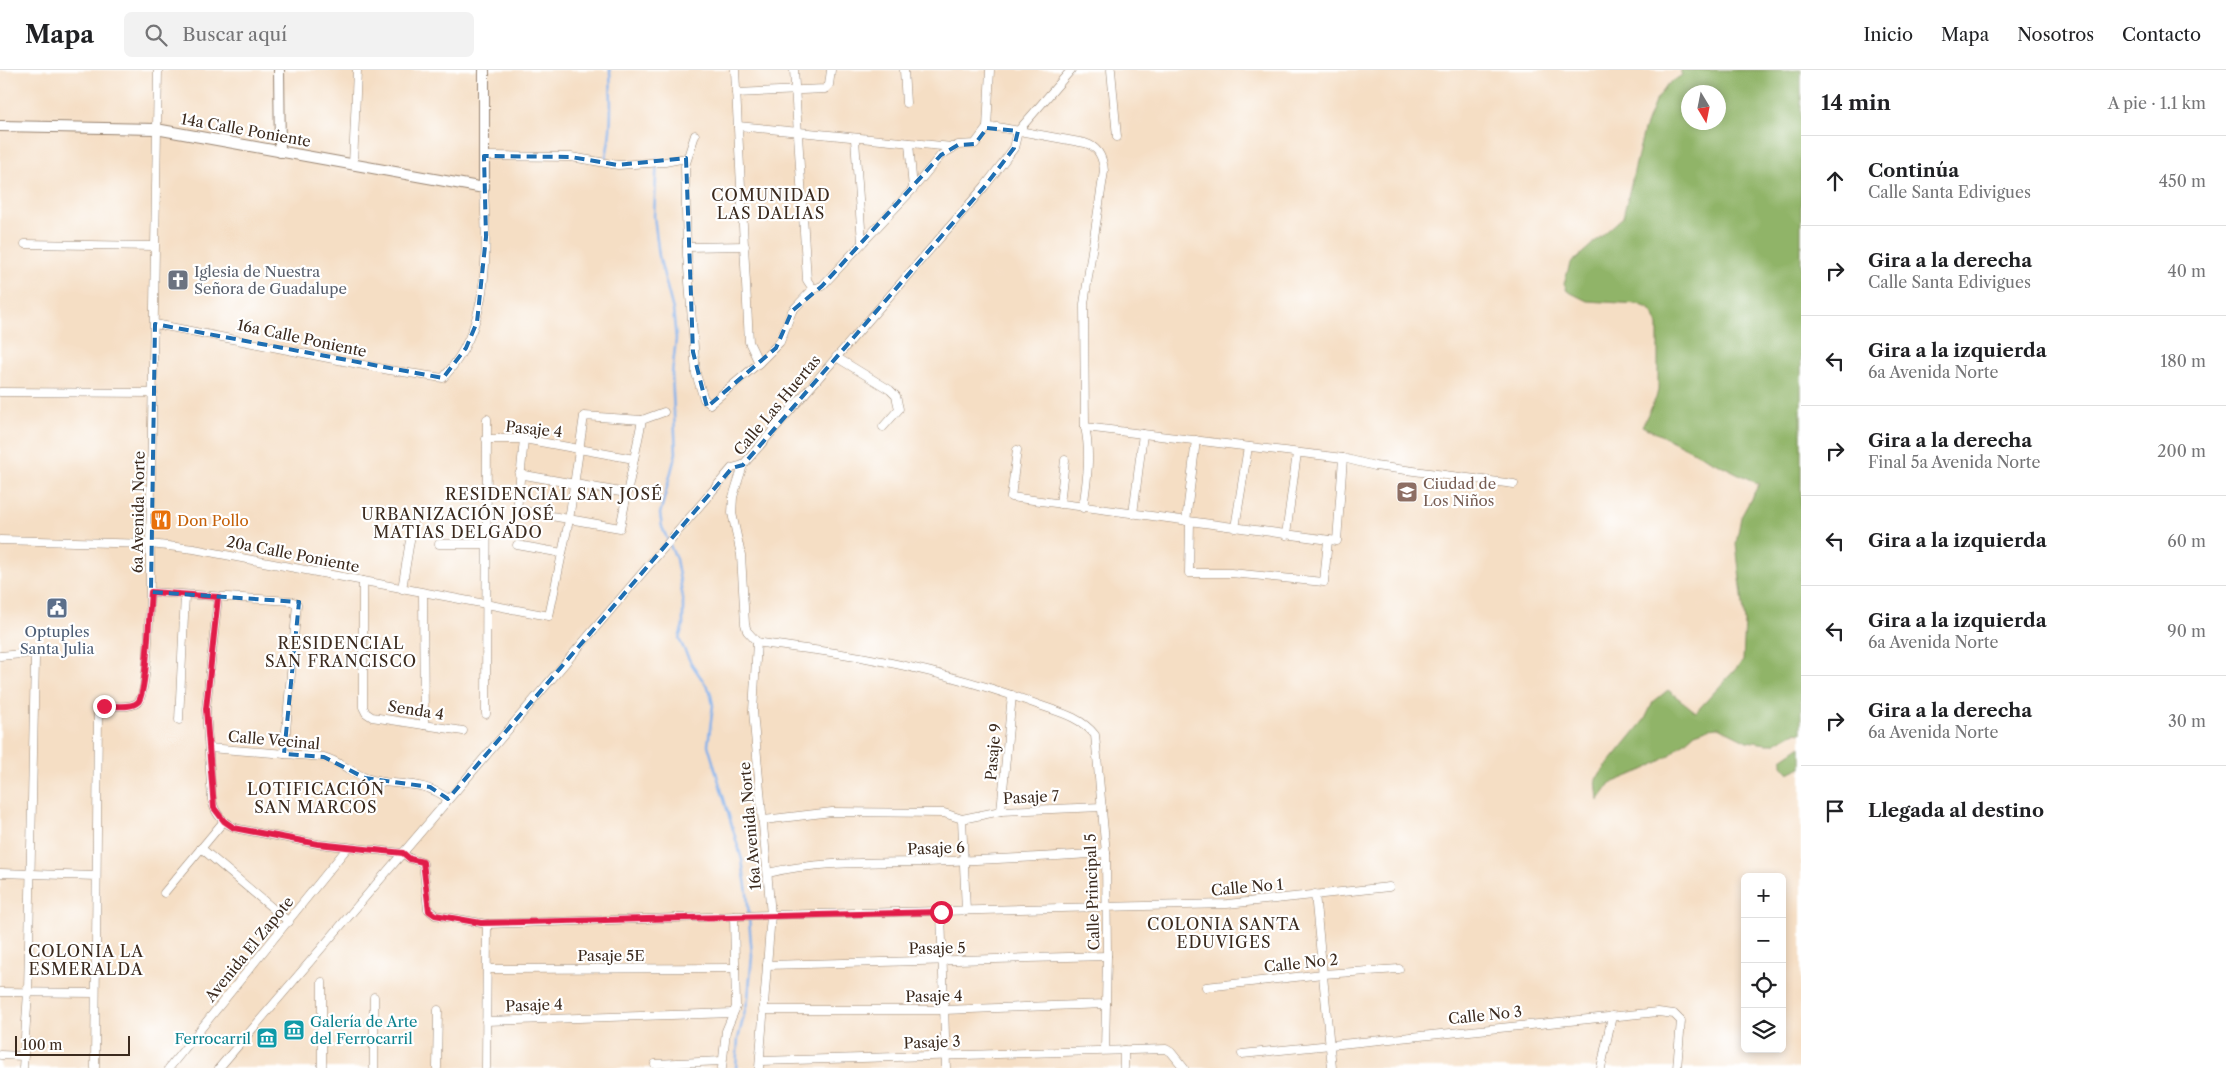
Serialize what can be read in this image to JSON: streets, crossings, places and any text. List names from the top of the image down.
{
  "streets": {
    "street": [
      "14a Calle Poniente",
      "16a Calle Poniente",
      "Calle Las Huertas",
      "Pasaje 4",
      "6a Avenida Norte",
      "20a Calle Poniente",
      "Senda 4",
      "Calle Vecinal",
      "Pasaje 9",
      "Pasaje 7",
      "16a Avenida Norte",
      "Pasaje 6",
      "Calle No 1",
      "Calle Principal 5",
      "Pasaje 5",
      "Avenida El Zapote",
      "Pasaje 5E",
      "Calle No 2",
      "Calle No 3",
      "Pasaje 3"
    ]
  },
  "crossings": [
    ["14a Calle Poniente", "16a Calle Poniente"],
    ["14a Calle Poniente", "6a Avenida Norte"],
    ["16a Calle Poniente", "6a Avenida Norte"],
    ["Calle Las Huertas", "16a Avenida Norte"],
    ["Pasaje 4", "16a Avenida Norte"],
    ["Pasaje 4", "Calle Principal 5"],
    ["6a Avenida Norte", "20a Calle Poniente"],
    ["20a Calle Poniente", "Senda 4"],
    ["Pasaje 9", "Pasaje 7"],
    ["Pasaje 9", "Calle Principal 5"],
    ["Pasaje 7", "Calle Principal 5"],
    ["16a Avenida Norte", "Pasaje 6"],
    ["16a Avenida Norte", "Calle No 1"],
    ["16a Avenida Norte", "Pasaje 5"],
    ["16a Avenida Norte", "Pasaje 3"],
    ["Pasaje 6", "Calle Principal 5"],
    ["Calle No 1", "Calle Principal 5"],
    ["Calle Principal 5", "Pasaje 5"],
    ["Calle Principal 5", "Pasaje 3"]
  ],
  "districts": [
    "COMUNIDAD LAS DALIAS",
    "RESIDENCIAL SAN JOSÉ",
    "URBANIZACIÓN JOSÉ MATIAS DELGADO",
    "RESIDENCIAL SAN FRANCISCO",
    "LOTIFICACIÓN SAN MARCOS",
    "COLONIA SANTA EDUVIGES",
    "COLONIA LA ESMERALDA"
  ],
  "places": {
    "church": ["Iglesia de Nuestra Señora de Guadalupe"],
    "school or university": ["Ciudad de Los Niños"],
    "restaurant": ["Don Pollo"],
    "public building": ["Optuples Santa Julia"],
    "museum": ["Galería de Arte del Ferrocarril", "Ferrocarril"]
  },
  "scale_bar": "100 m",
  "north": "bottom",
  "page": {
    "header": "Mapa",
    "search": "Buscar aquí",
    "nav": [
      "Inicio",
      "Mapa",
      "Nosotros",
      "Contacto"
    ],
    "heading": ["14 min", "A pie · 1.1 km"],
    "list": [
      ["Continúa", "Calle Santa Edivigues", "450 m"],
      ["Gira a la derecha", "Calle Santa Edivigues", "40 m"],
      ["Gira a la izquierda", "6a Avenida Norte", "180 m"],
      ["Gira a la derecha", "Final 5a Avenida Norte", "200 m"],
      ["Gira a la izquierda", "60 m"],
      ["Gira a la izquierda", "6a Avenida Norte", "90 m"],
      ["Gira a la derecha", "6a Avenida Norte", "30 m"],
      "Llegada al destino"
    ],
    "map_buttons": ["+", "−"],
    "scale": "100 m"
  }
}
